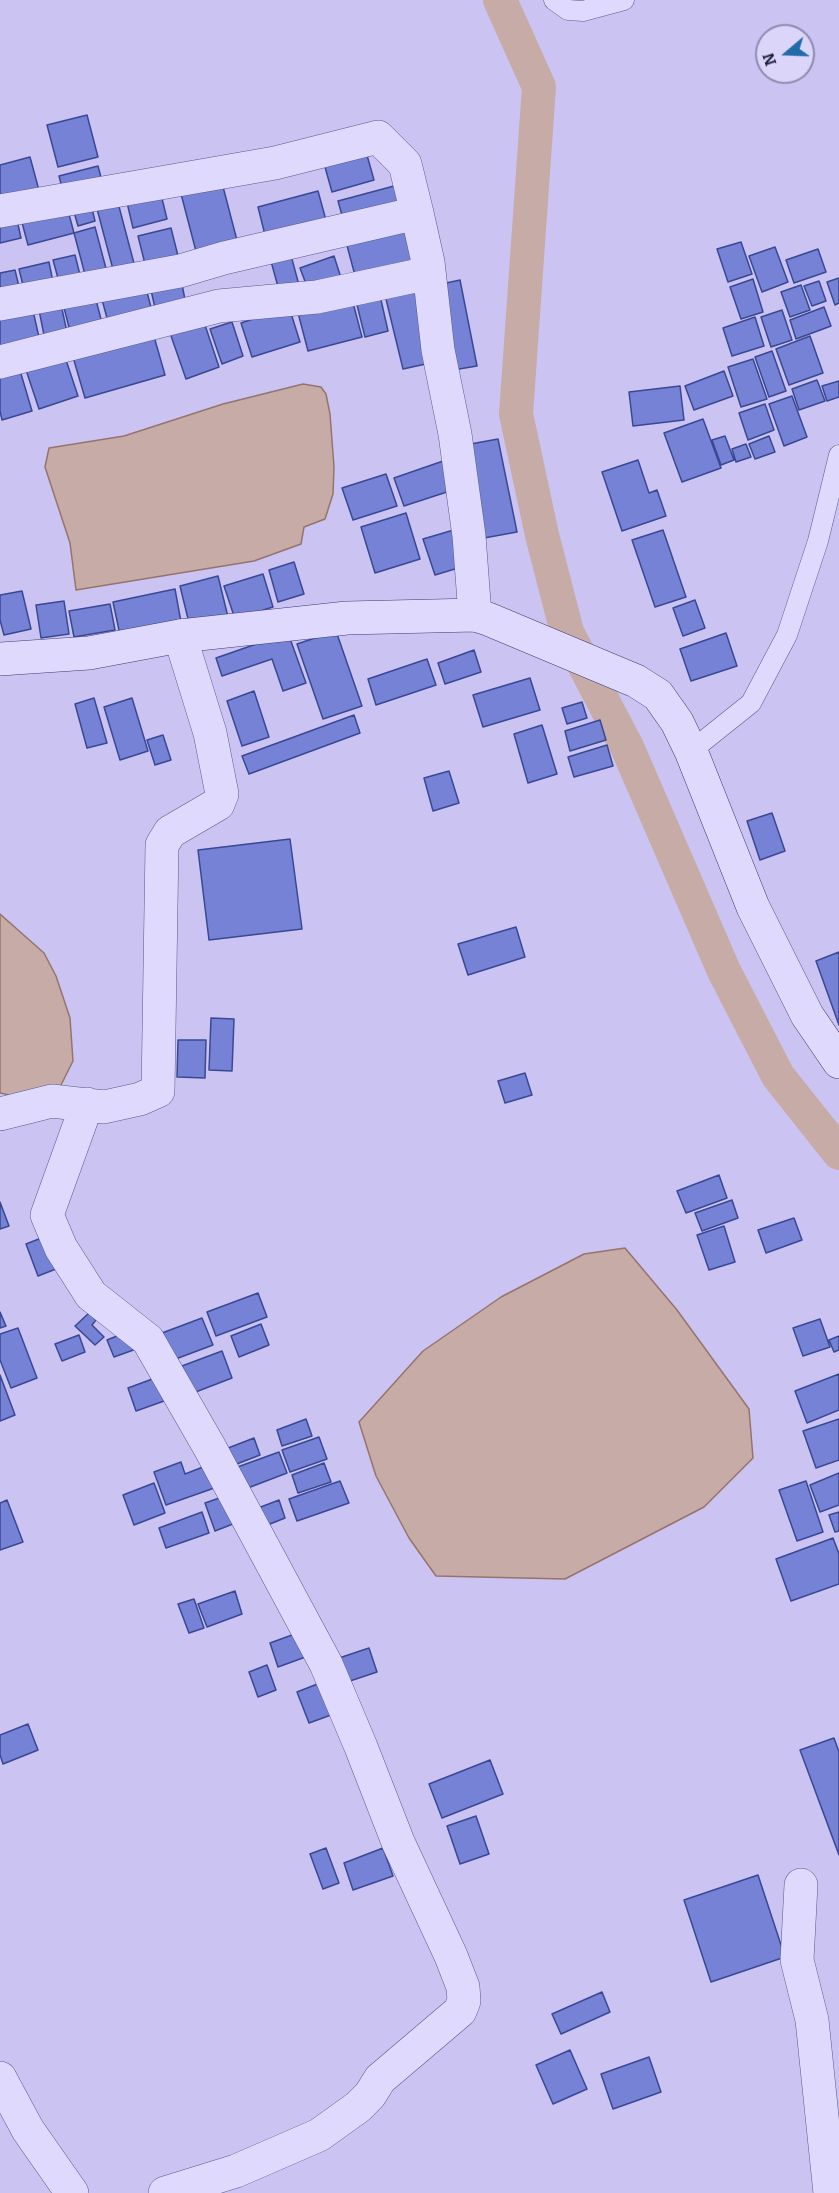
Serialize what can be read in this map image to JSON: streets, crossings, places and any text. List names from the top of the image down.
{
  "north": "left"
}
